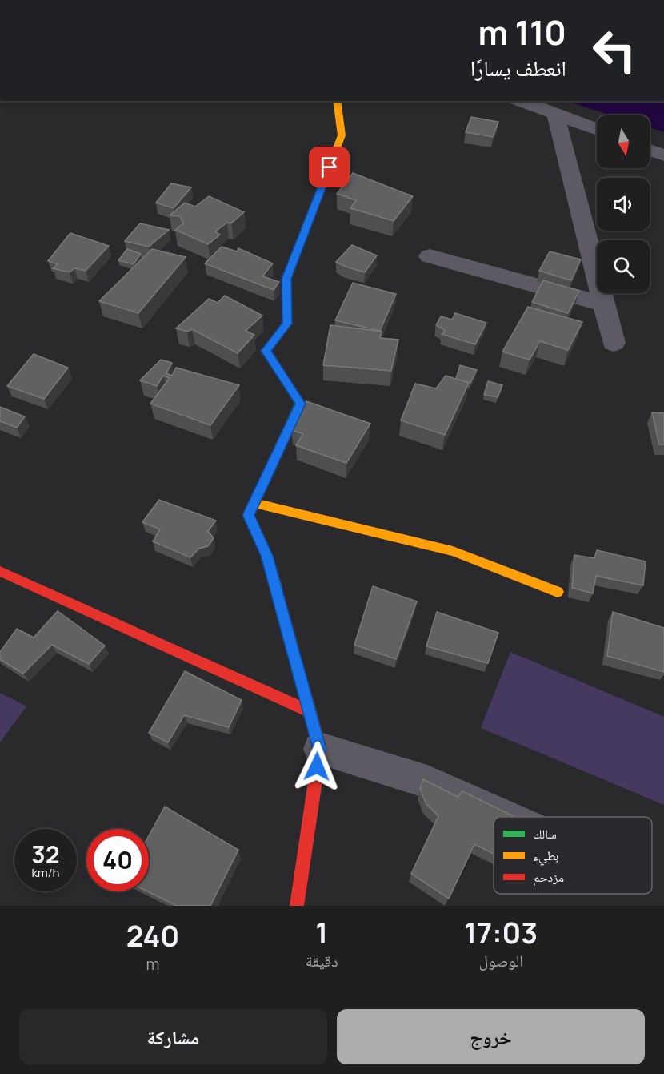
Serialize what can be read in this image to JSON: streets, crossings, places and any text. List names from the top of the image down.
{
  "legend": ["سالك", "بطيء", "مزدحم"],
  "north": "bottom",
  "page": {
    "turn": ["110 m", "انعطف يسارًا"],
    "speed": "32 km/h",
    "limit": "40",
    "eta": [
      "17:03",
      "الوصول",
      "1",
      "دقيقة",
      "240",
      "m"
    ],
    "buttons": ["خروج", "مشاركة"]
  }
}
